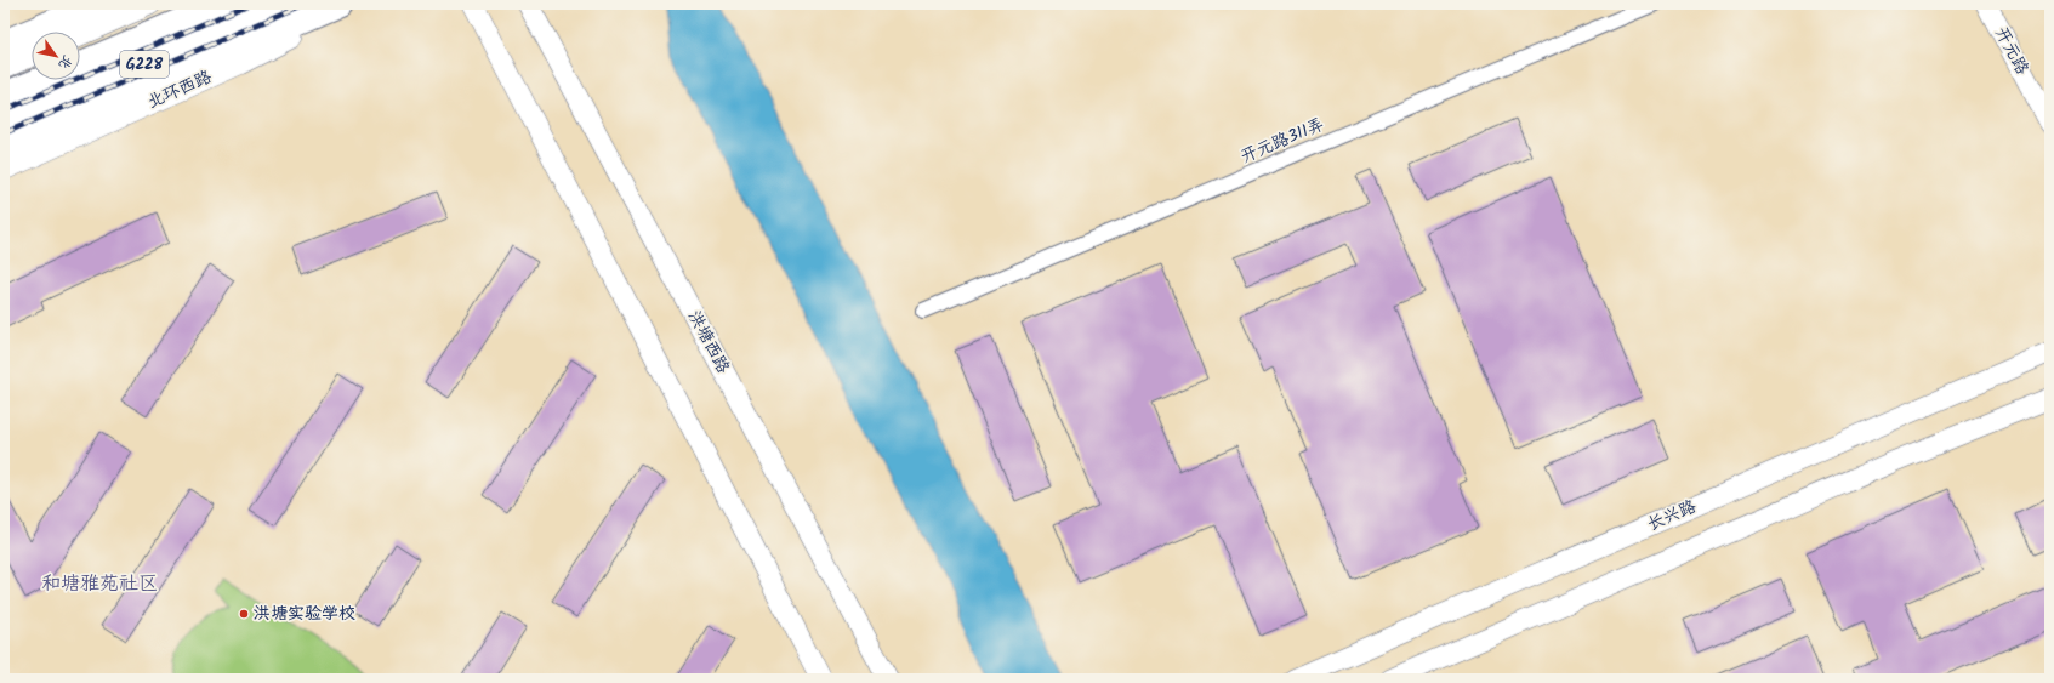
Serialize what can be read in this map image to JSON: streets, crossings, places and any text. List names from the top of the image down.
{
  "streets": {
    "highway": ["G228"],
    "main road": [
      "开元路",
      "北环西路",
      "洪塘西路",
      "长兴路"
    ],
    "street": ["开元路311弄"]
  },
  "districts": ["和塘雅苑社区"],
  "places": ["洪塘实验学校"],
  "north": "bottom right"
}
